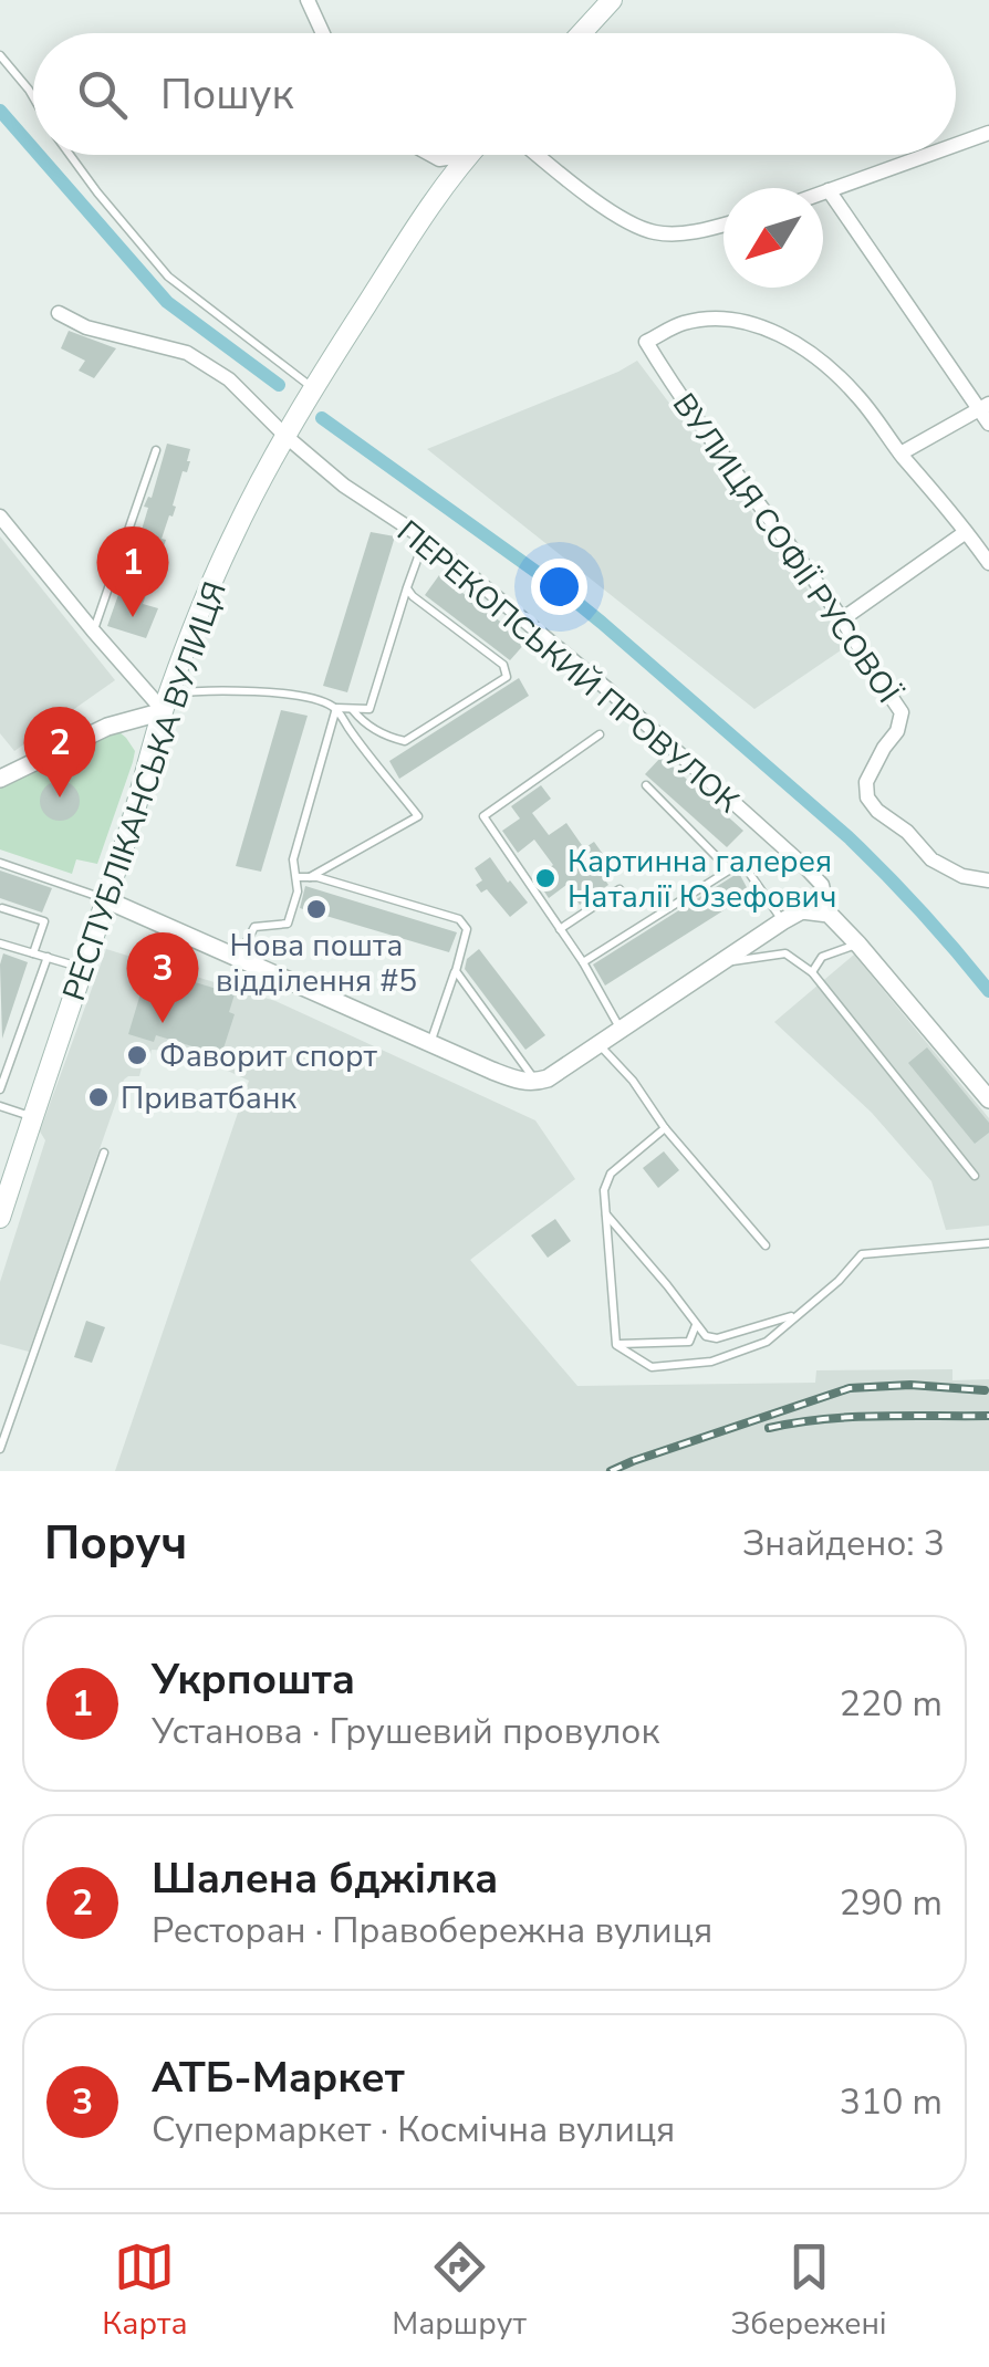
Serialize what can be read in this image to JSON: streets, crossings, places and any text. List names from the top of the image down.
{
  "streets": {
    "main road": ["РЕСПУБЛІКАНСЬКА ВУЛИЦЯ"],
    "street": ["ВУЛИЦЯ СОФІЇ РУСОВОЇ", "ПЕРЕКОПСЬКИЙ ПРОВУЛОК"]
  },
  "crossings": [
    ["ПЕРЕКОПСЬКИЙ ПРОВУЛОК", "РЕСПУБЛІКАНСЬКА ВУЛИЦЯ"]
  ],
  "places": [
    "Картинна галерея Наталії Юзефович",
    "Нова пошта відділення #5",
    "Фаворит спорт",
    "Приватбанк"
  ],
  "north": "bottom left",
  "page": {
    "search": "Пошук",
    "pins": ["1", "2", "3"],
    "heading": ["Поруч", "Знайдено: 3"],
    "list": [
      {
        "mark": "1",
        "name": "Укрпошта",
        "note": "Установа · Грушевий провулок",
        "value": "220 m"
      },
      {
        "mark": "2",
        "name": "Шалена бджілка",
        "note": "Ресторан · Правобережна вулиця",
        "value": "290 m"
      },
      {
        "mark": "3",
        "name": "АТБ-Маркет",
        "note": "Супермаркет · Космічна вулиця",
        "value": "310 m"
      }
    ],
    "nav": ["Карта", "Маршрут", "Збережені"]
  }
}
